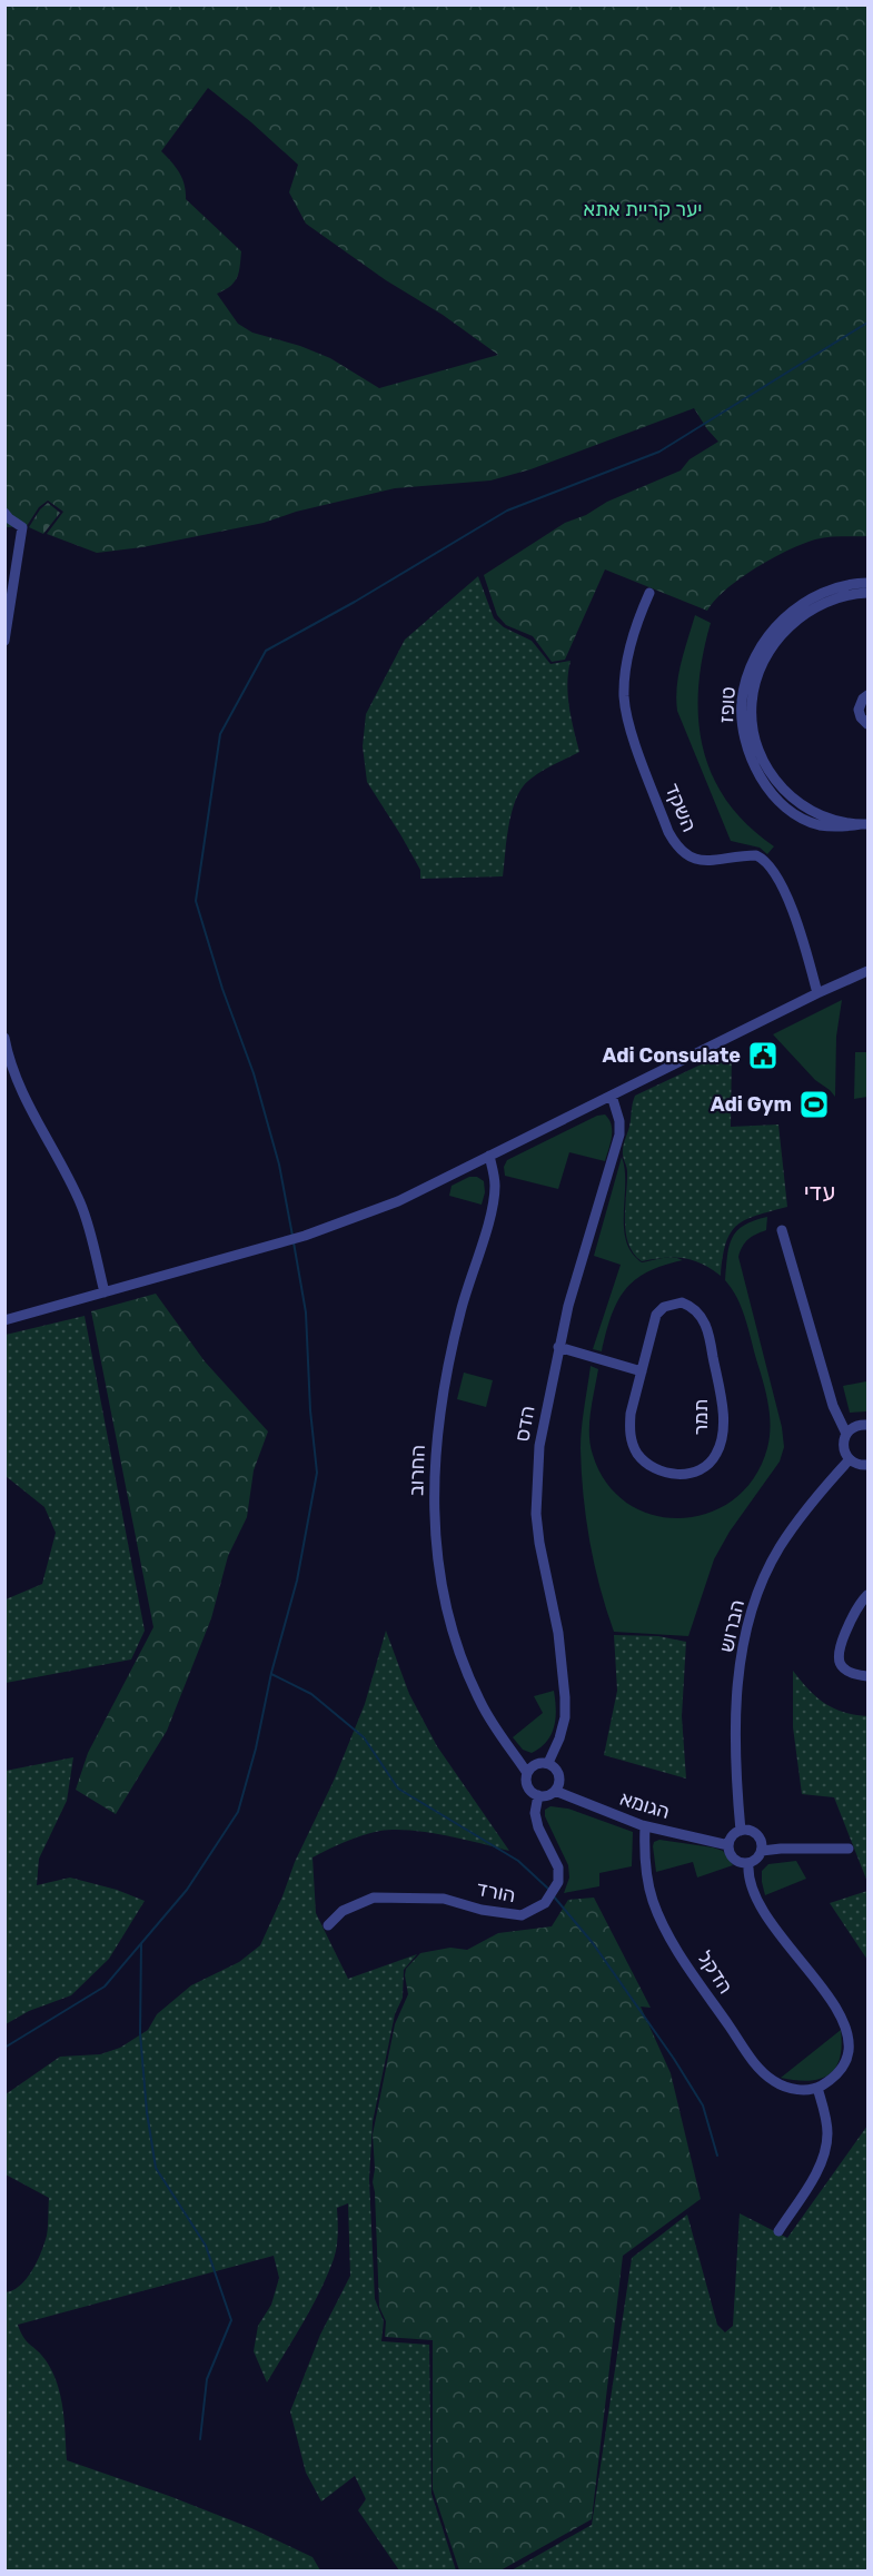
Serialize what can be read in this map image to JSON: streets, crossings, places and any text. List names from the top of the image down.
{
  "streets": {
    "street": [
      "טופז",
      "השקד",
      "תמר",
      "הדס",
      "החרוב",
      "הברוש",
      "הגומא",
      "הורד",
      "הדקל"
    ]
  },
  "crossings": [
    ["הדס", "החרוב"],
    ["הדס", "הגומא"],
    ["הדס", "הורד"],
    ["החרוב", "הגומא"],
    ["החרוב", "הורד"],
    ["הברוש", "הגומא"],
    ["הגומא", "הורד"],
    ["הגומא", "הדקל"]
  ],
  "districts": ["עדי"],
  "parks": ["יער קריית אתא"],
  "places": {
    "public building": ["Adi Consulate"],
    "sports": ["Adi Gym"]
  }
}
